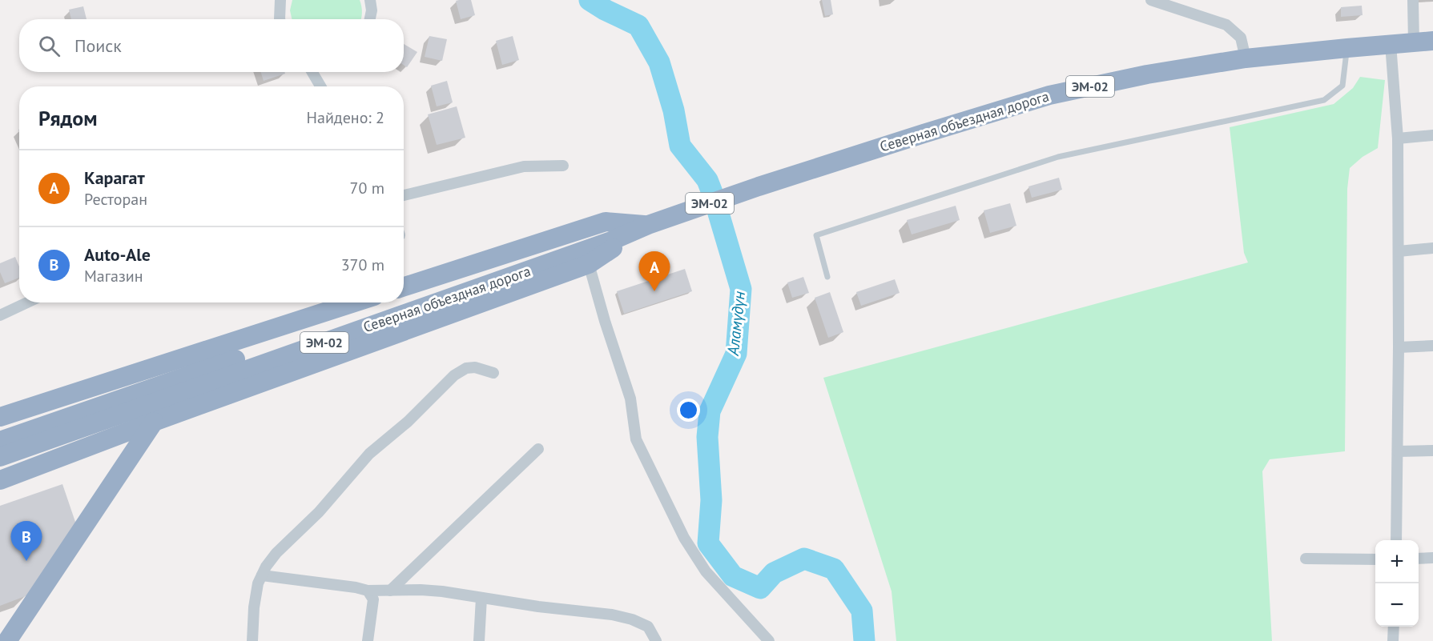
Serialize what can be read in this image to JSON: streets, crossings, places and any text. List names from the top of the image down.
{
  "streets": {
    "highway": ["ЭМ-02", "Северная объездная дорога"]
  },
  "water": ["Аламүдүн"],
  "page": {
    "search": "Поиск",
    "heading": ["Рядом", "Найдено: 2"],
    "list": [
      {
        "mark": "A",
        "name": "Карагат",
        "note": "Ресторан",
        "value": "70 m"
      },
      {
        "mark": "B",
        "name": "Auto-Ale",
        "note": "Магазин",
        "value": "370 m"
      }
    ],
    "pins": ["A", "B"],
    "map_buttons": ["+", "−"]
  }
}
